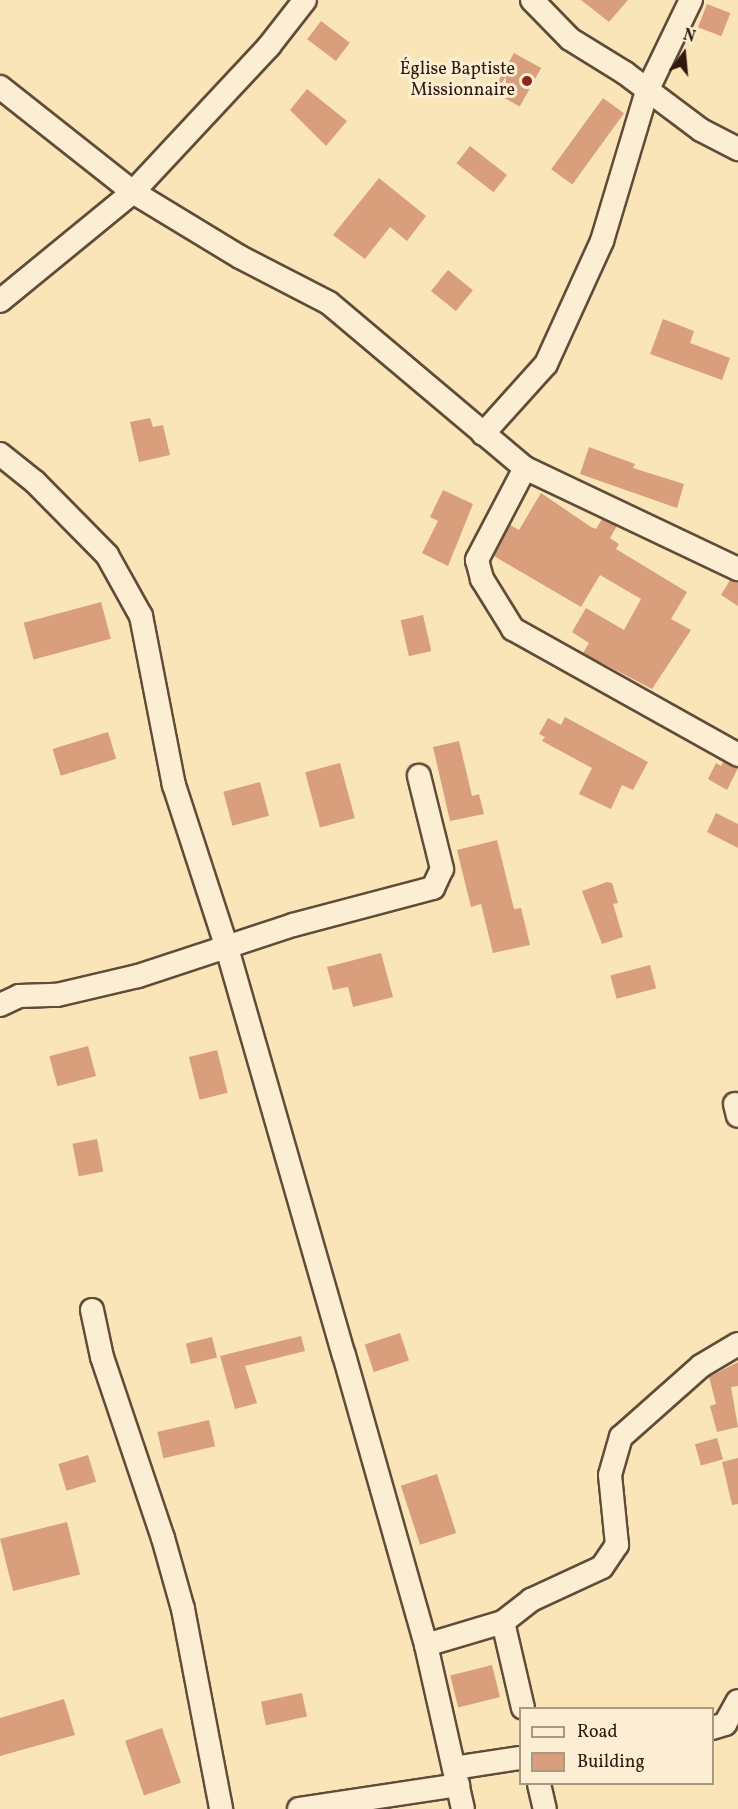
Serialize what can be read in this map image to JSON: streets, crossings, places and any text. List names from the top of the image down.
{
  "places": ["Église Baptiste Missionnaire"],
  "legend": ["Road", "Building"],
  "north": "top"
}
